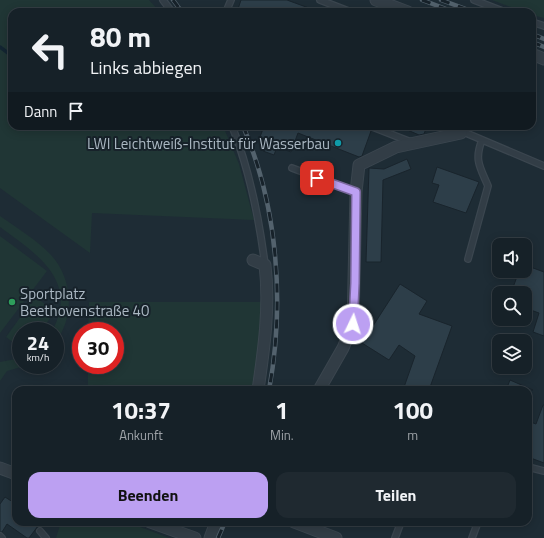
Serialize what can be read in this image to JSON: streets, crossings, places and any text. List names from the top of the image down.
{
  "places": ["LWI Leichtweiß-Institut für Wasserbau", "Sportplatz Beethovenstraße 40"],
  "page": {
    "turn": ["80 m", "Links abbiegen"],
    "then": "Dann",
    "speed": "24 km/h",
    "limit": "30",
    "eta": [
      "10:37",
      "Ankunft",
      "1",
      "Min.",
      "100",
      "m"
    ],
    "buttons": ["Beenden", "Teilen"]
  }
}
